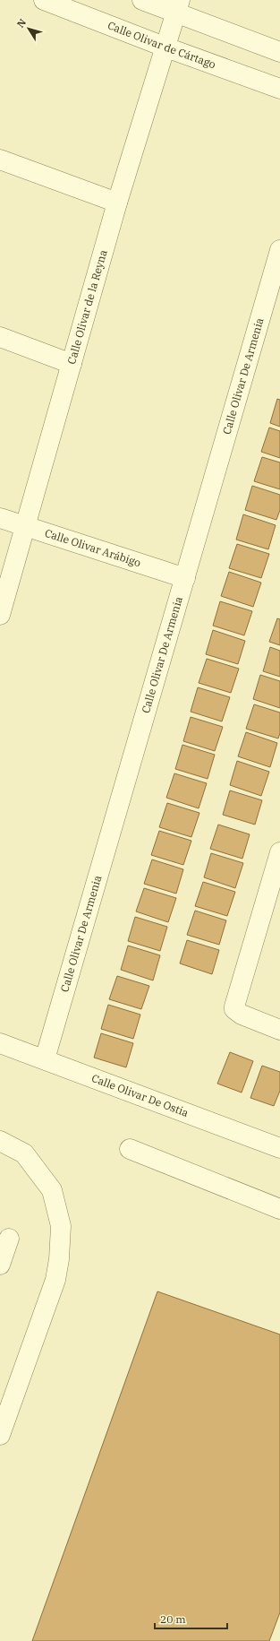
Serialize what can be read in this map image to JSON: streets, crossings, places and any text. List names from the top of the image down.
{
  "streets": {
    "street": [
      "Calle Olivar de Cártago",
      "Calle Olivar de la Reyna",
      "Calle Olivar De Armenia",
      "Calle Olivar Arábigo",
      "Calle Olivar De Ostia"
    ]
  },
  "crossings": [
    ["Calle Olivar de Cártago", "Calle Olivar de la Reyna"],
    ["Calle Olivar de la Reyna", "Calle Olivar Arábigo"],
    ["Calle Olivar De Armenia", "Calle Olivar Arábigo"],
    ["Calle Olivar De Armenia", "Calle Olivar De Ostia"]
  ],
  "scale_bar": "20 m",
  "north": "top left"
}
